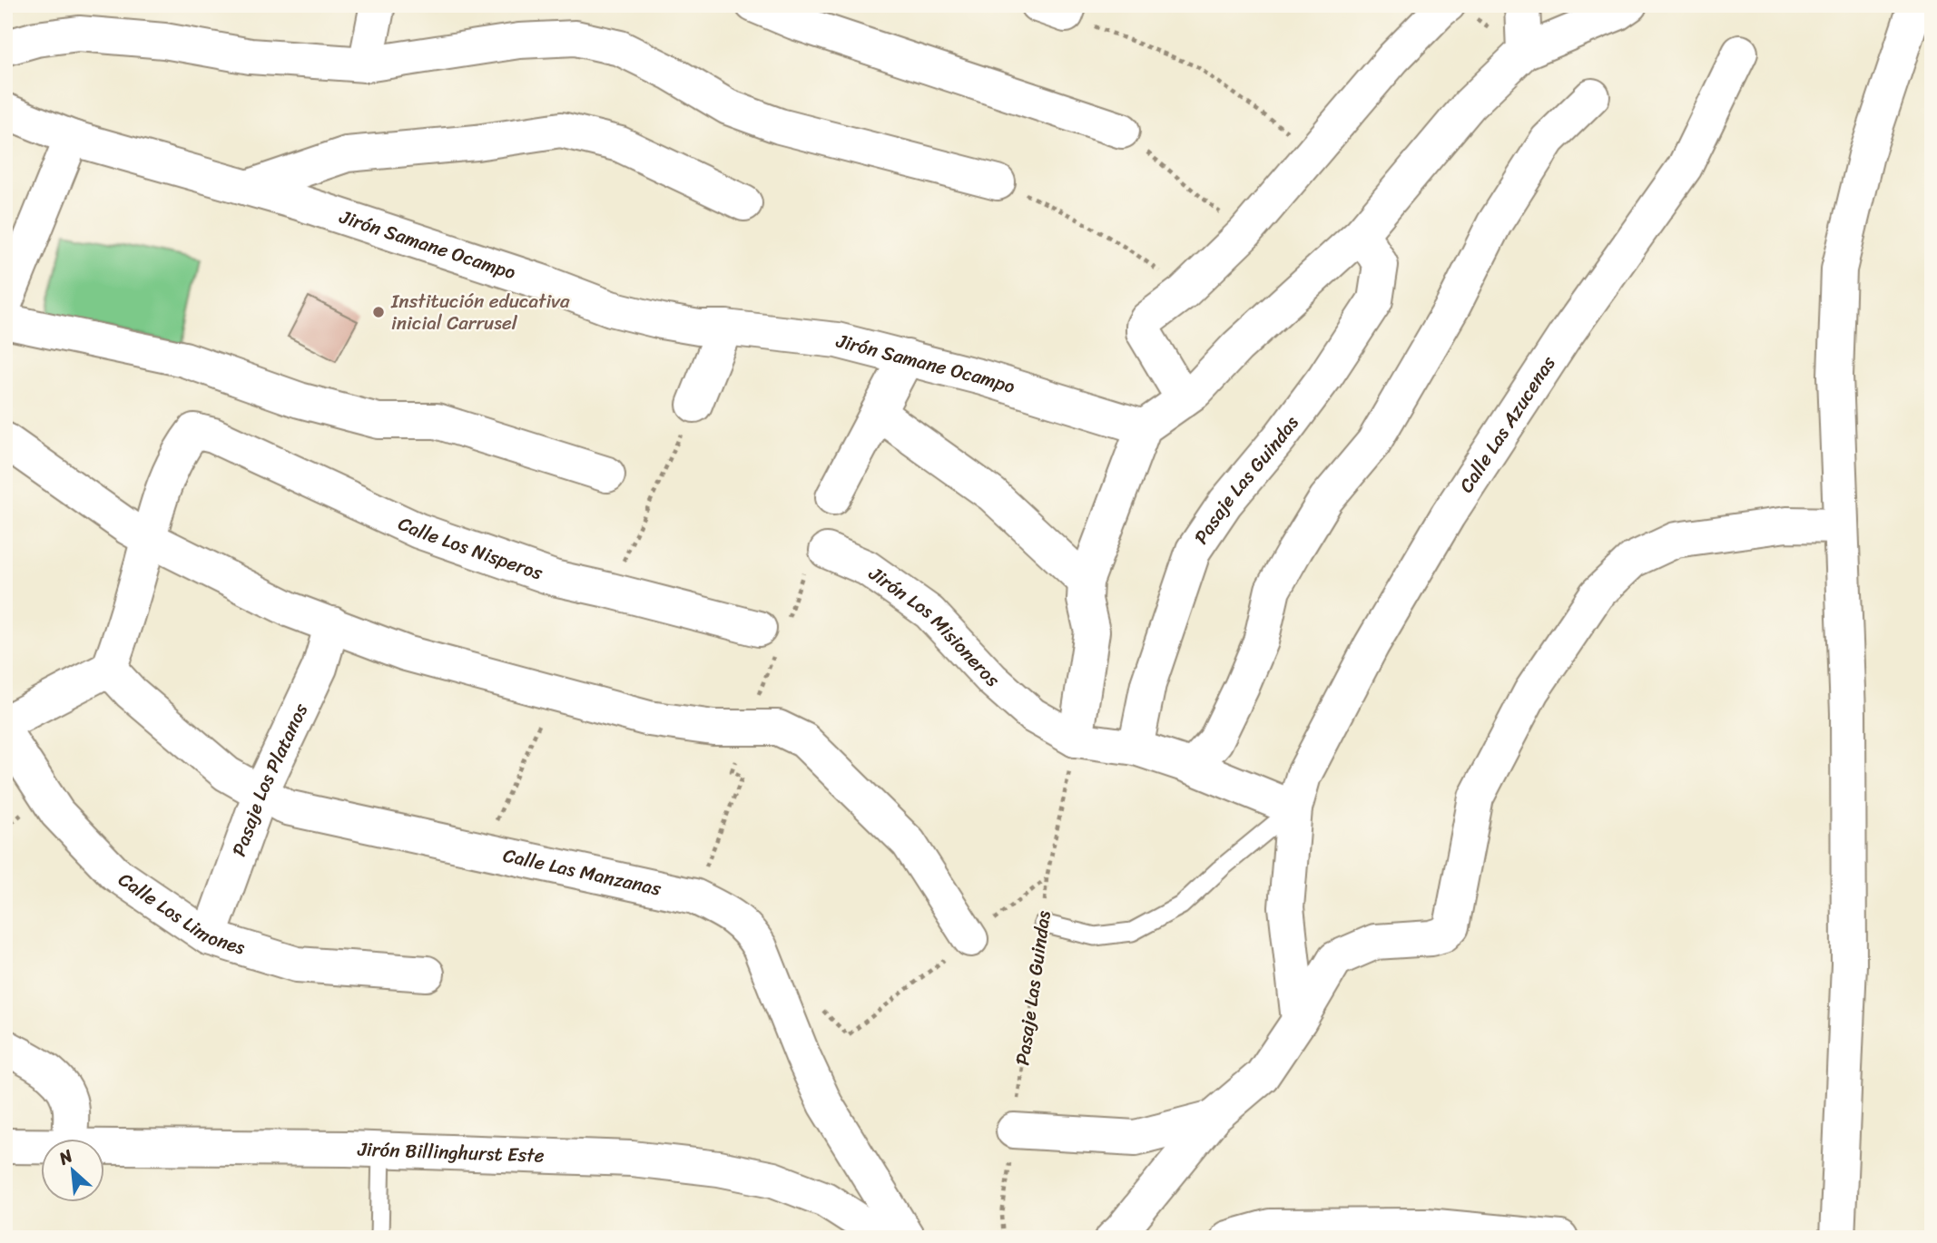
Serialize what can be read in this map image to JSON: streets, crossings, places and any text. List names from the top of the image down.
{
  "streets": {
    "street": [
      "Jirón Samane Ocampo",
      "Calle Las Azucenas",
      "Pasaje Las Guindas",
      "Calle Los Nisperos",
      "Jirón Los Misioneros",
      "Pasaje Los Platanos",
      "Calle Las Manzanas",
      "Calle Los Limones",
      "Jirón Billinghurst Este"
    ]
  },
  "crossings": [
    ["Pasaje Las Guindas", "Jirón Los Misioneros"],
    ["Pasaje Los Platanos", "Calle Las Manzanas"],
    ["Pasaje Los Platanos", "Calle Los Limones"]
  ],
  "places": ["Institución educativa inicial Carrusel"],
  "north": "top left"
}
